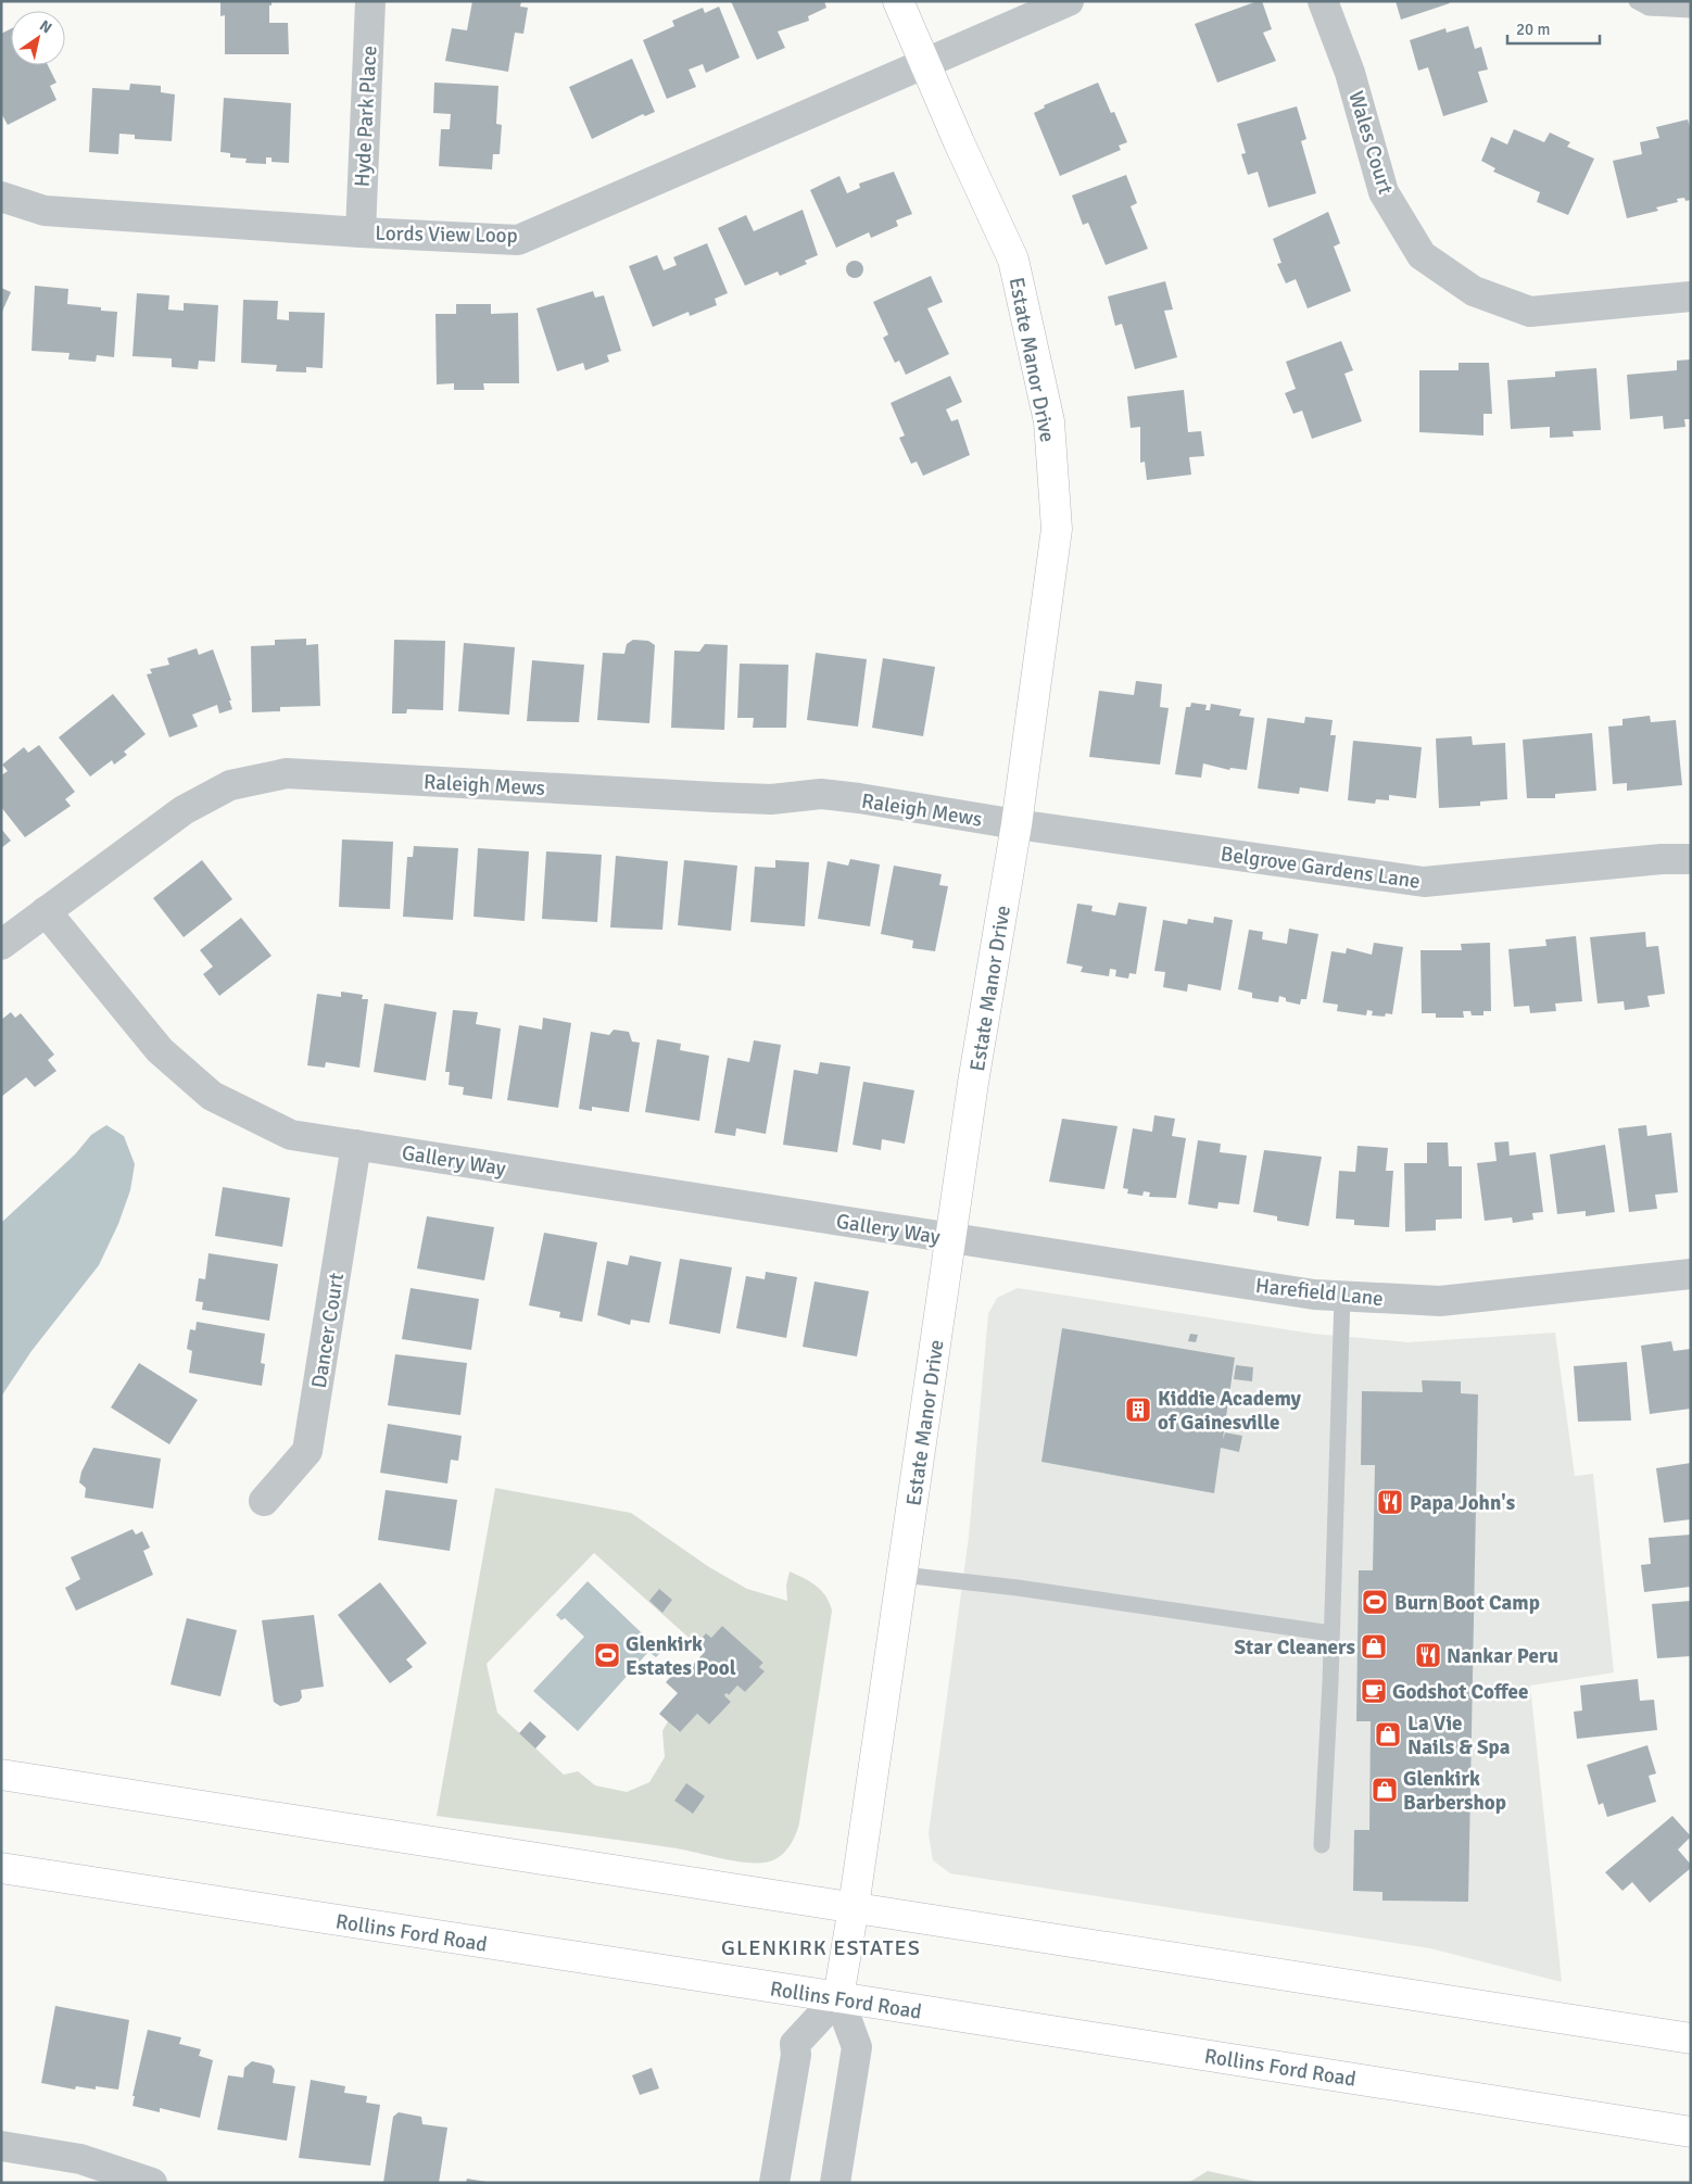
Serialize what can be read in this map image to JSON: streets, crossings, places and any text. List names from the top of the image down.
{
  "streets": {
    "main road": ["Estate Manor Drive", "Rollins Ford Road"],
    "street": [
      "Hyde Park Place",
      "Wales Court",
      "Lords View Loop",
      "Raleigh Mews",
      "Belgrove Gardens Lane",
      "Gallery Way",
      "Harefield Lane",
      "Dancer Court"
    ]
  },
  "crossings": [
    ["Hyde Park Place", "Lords View Loop"],
    ["Lords View Loop", "Estate Manor Drive"],
    ["Estate Manor Drive", "Raleigh Mews"],
    ["Estate Manor Drive", "Belgrove Gardens Lane"],
    ["Estate Manor Drive", "Gallery Way"],
    ["Estate Manor Drive", "Harefield Lane"],
    ["Estate Manor Drive", "Rollins Ford Road"],
    ["Raleigh Mews", "Belgrove Gardens Lane"],
    ["Raleigh Mews", "Gallery Way"],
    ["Gallery Way", "Harefield Lane"],
    ["Gallery Way", "Dancer Court"]
  ],
  "districts": ["GLENKIRK ESTATES"],
  "places": {
    "building": ["Kiddie Academy of Gainesville"],
    "restaurant": ["Papa John's", "Nankar Peru"],
    "sports": ["Burn Boot Camp", "Glenkirk Estates Pool"],
    "shop": ["Star Cleaners", "La Vie Nails & Spa", "Glenkirk Barbershop"],
    "cafe": ["Godshot Coffee"]
  },
  "scale_bar": "20 m",
  "north": "top right"
}
